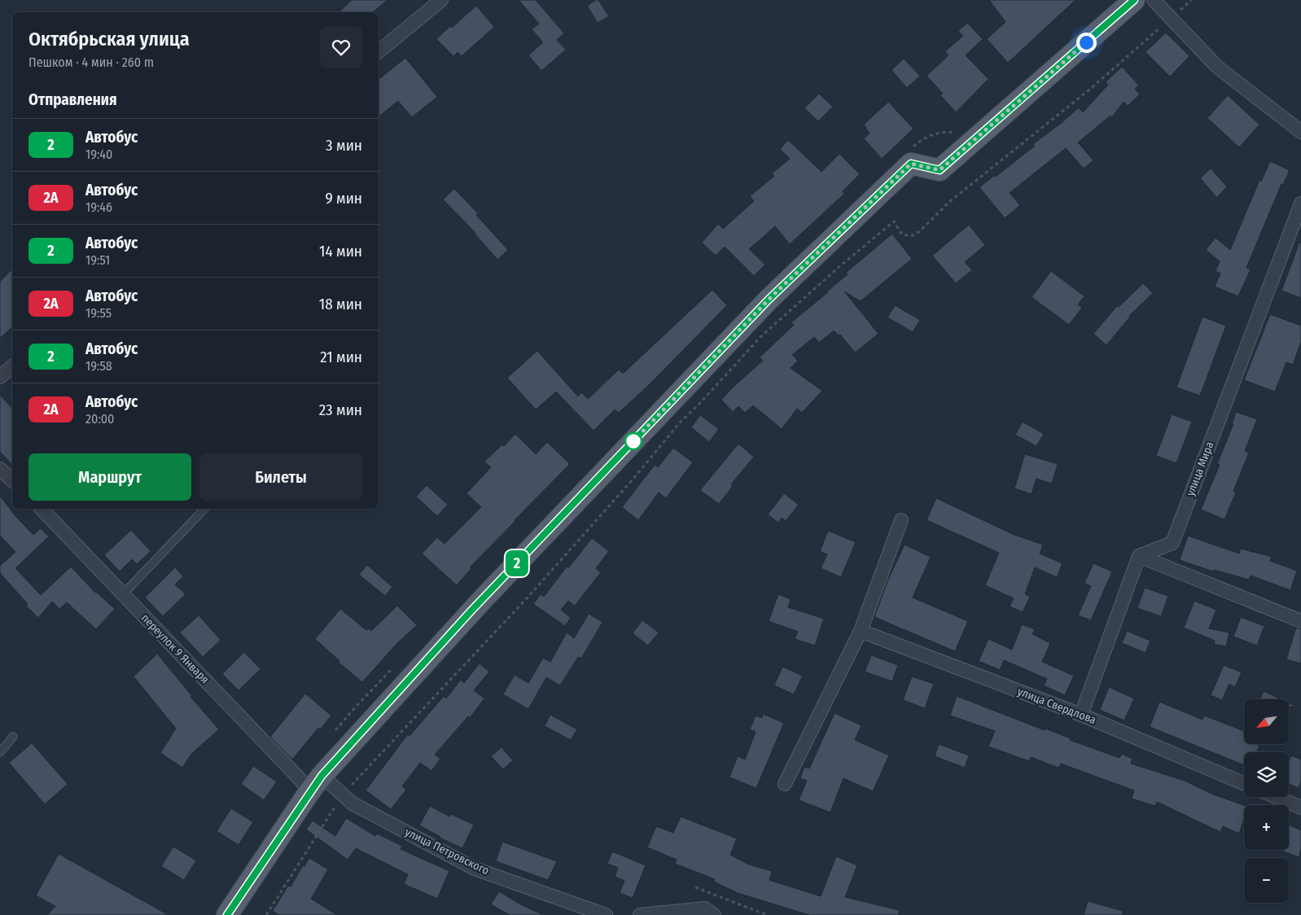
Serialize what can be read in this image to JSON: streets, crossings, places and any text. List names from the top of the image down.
{
  "streets": {
    "street": [
      "улица Мира",
      "переулок 9 Января",
      "улица Свердлова",
      "улица Петровского"
    ]
  },
  "lines": ["bus line 2"],
  "north": "bottom left",
  "page": {
    "on_map": "2",
    "heading": [
      ["Октябрьская улица", "Пешком · 4 мин · 260 m"],
      "Отправления"
    ],
    "list": [
      {
        "mark": "2",
        "name": "Автобус",
        "note": "19:40",
        "value": "3 мин"
      },
      {
        "mark": "2А",
        "name": "Автобус",
        "note": "19:46",
        "value": "9 мин"
      },
      {
        "mark": "2",
        "name": "Автобус",
        "note": "19:51",
        "value": "14 мин"
      },
      {
        "mark": "2А",
        "name": "Автобус",
        "note": "19:55",
        "value": "18 мин"
      },
      {
        "mark": "2",
        "name": "Автобус",
        "note": "19:58",
        "value": "21 мин"
      },
      {
        "mark": "2А",
        "name": "Автобус",
        "note": "20:00",
        "value": "23 мин"
      }
    ],
    "buttons": ["Маршрут", "Билеты"],
    "map_buttons": ["+", "−"]
  }
}
